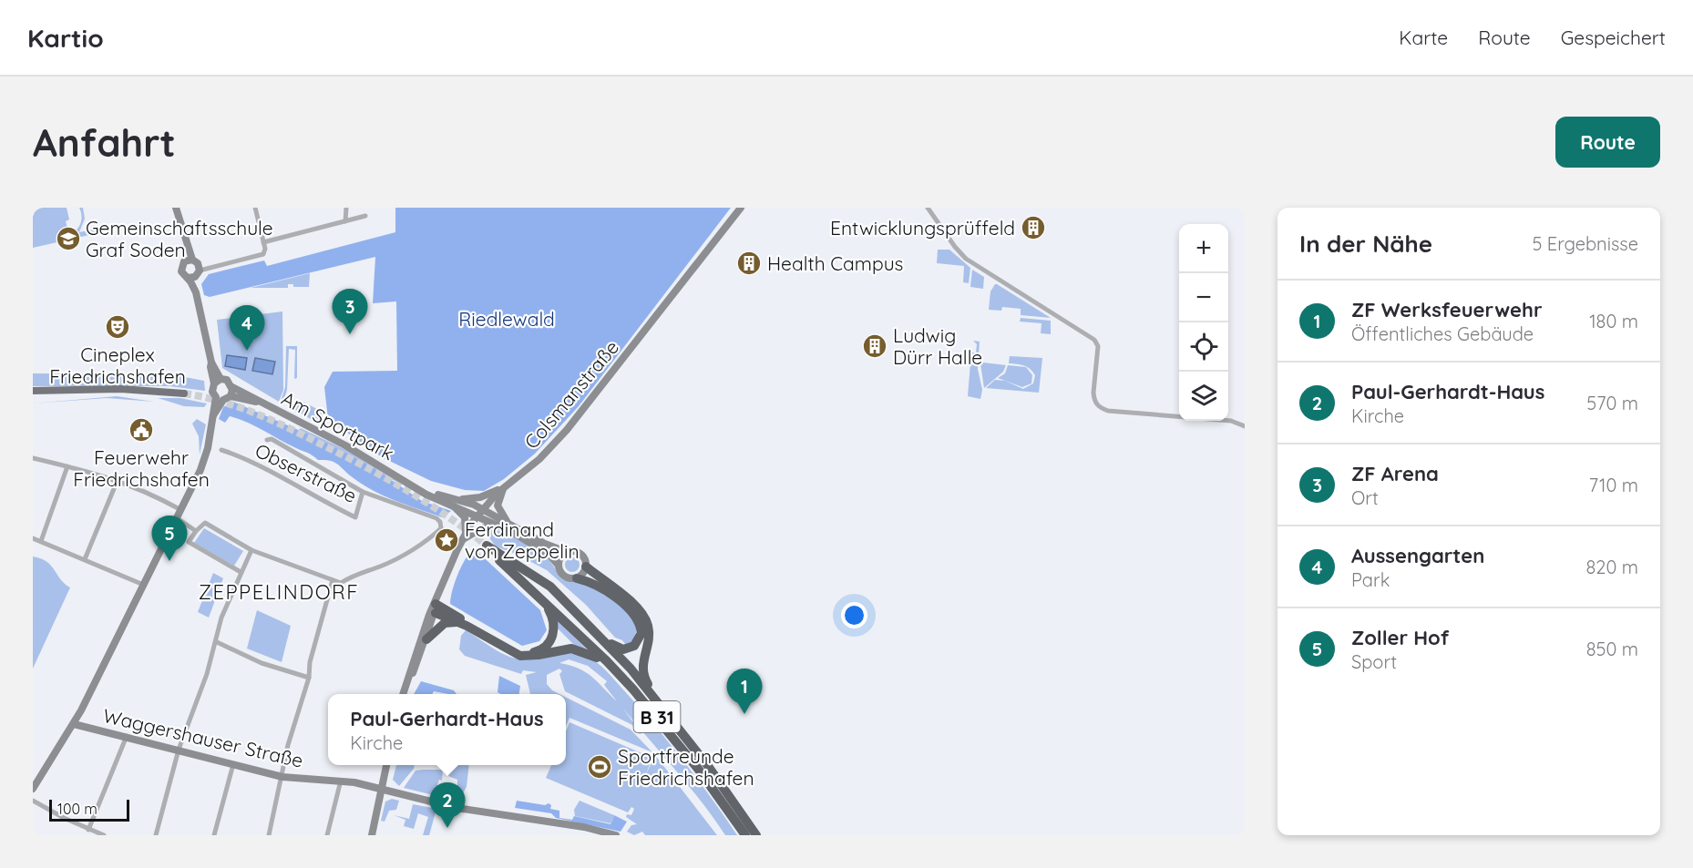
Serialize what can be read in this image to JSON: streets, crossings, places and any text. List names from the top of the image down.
{
  "streets": {
    "highway": ["B 31"],
    "street": [
      "Colsmanstraße",
      "Am Sportpark",
      "Obserstraße",
      "Waggershauser Straße"
    ]
  },
  "crossings": [
    ["Colsmanstraße", "Am Sportpark"]
  ],
  "districts": ["ZEPPELINDORF"],
  "parks": ["Riedlewald"],
  "places": {
    "building": ["Entwicklungsprüffeld", "Health Campus", "Ludwig Dürr Halle"],
    "school or university": ["Gemeinschaftsschule Graf Soden"],
    "theatre": ["Cineplex Friedrichshafen"],
    "public building": ["Feuerwehr Friedrichshafen"],
    "place": ["Ferdinand von Zeppelin"],
    "sports": ["Sportfreunde Friedrichshafen"]
  },
  "scale_bar": "100 m",
  "page": {
    "header": "Kartio",
    "nav": ["Karte", "Route", "Gespeichert"],
    "buttons": "Route",
    "title": "Anfahrt",
    "heading": ["In der Nähe", "5 Ergebnisse"],
    "map_buttons": ["+", "−"],
    "list": [
      {
        "mark": "1",
        "name": "ZF Werksfeuerwehr",
        "note": "Öffentliches Gebäude",
        "value": "180 m"
      },
      {
        "mark": "2",
        "name": "Paul-Gerhardt-Haus",
        "note": "Kirche",
        "value": "570 m"
      },
      {
        "mark": "3",
        "name": "ZF Arena",
        "note": "Ort",
        "value": "710 m"
      },
      {
        "mark": "4",
        "name": "Aussengarten",
        "note": "Park",
        "value": "820 m"
      },
      {
        "mark": "5",
        "name": "Zoller Hof",
        "note": "Sport",
        "value": "850 m"
      }
    ],
    "pins": [
      "3",
      "4",
      "5",
      "1",
      "2"
    ],
    "popup": ["Paul-Gerhardt-Haus", "Kirche"],
    "scale": "100 m"
  }
}
